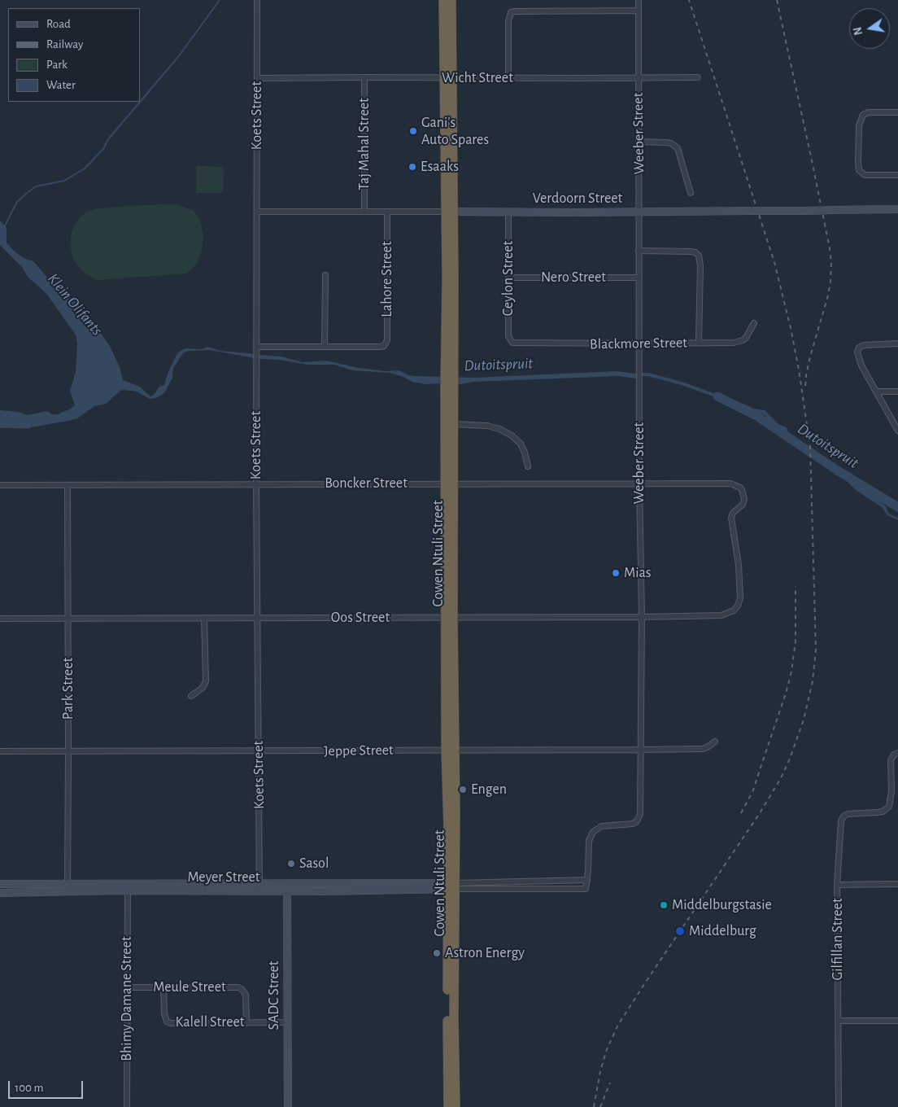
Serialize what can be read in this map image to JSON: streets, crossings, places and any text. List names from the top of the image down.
{
  "streets": {
    "highway": ["Cowen Ntuli Street"],
    "main road": ["Verdoorn Street", "Meyer Street", "SADC Street"],
    "street": [
      "Wicht Street",
      "Koets Street",
      "Weeber Street",
      "Taj Mahal Street",
      "Nero Street",
      "Ceylon Street",
      "Lahore Street",
      "Blackmore Street",
      "Boncker Street",
      "Oos Street",
      "Park Street",
      "Jeppe Street",
      "Gilfillan Street",
      "Meule Street",
      "Bhimy Damane Street",
      "Kalell Street"
    ]
  },
  "crossings": [
    ["Wicht Street", "Koets Street"],
    ["Wicht Street", "Weeber Street"],
    ["Wicht Street", "Taj Mahal Street"],
    ["Wicht Street", "Cowen Ntuli Street"],
    ["Koets Street", "Verdoorn Street"],
    ["Koets Street", "Boncker Street"],
    ["Koets Street", "Oos Street"],
    ["Koets Street", "Jeppe Street"],
    ["Koets Street", "Meyer Street"],
    ["Weeber Street", "Verdoorn Street"],
    ["Weeber Street", "Nero Street"],
    ["Weeber Street", "Blackmore Street"],
    ["Weeber Street", "Boncker Street"],
    ["Weeber Street", "Oos Street"],
    ["Weeber Street", "Jeppe Street"],
    ["Weeber Street", "Meyer Street"],
    ["Taj Mahal Street", "Verdoorn Street"],
    ["Verdoorn Street", "Ceylon Street"],
    ["Verdoorn Street", "Lahore Street"],
    ["Verdoorn Street", "Cowen Ntuli Street"],
    ["Nero Street", "Ceylon Street"],
    ["Ceylon Street", "Blackmore Street"],
    ["Boncker Street", "Cowen Ntuli Street"],
    ["Boncker Street", "Oos Street"],
    ["Boncker Street", "Park Street"],
    ["Cowen Ntuli Street", "Oos Street"],
    ["Cowen Ntuli Street", "Jeppe Street"],
    ["Cowen Ntuli Street", "Meyer Street"],
    ["Oos Street", "Park Street"],
    ["Park Street", "Jeppe Street"],
    ["Park Street", "Meyer Street"],
    ["Meyer Street", "SADC Street"],
    ["Meyer Street", "Bhimy Damane Street"],
    ["Meule Street", "Bhimy Damane Street"],
    ["Meule Street", "Kalell Street"],
    ["SADC Street", "Kalell Street"]
  ],
  "water": ["Klein Olifants", "Dutoitspruit"],
  "places": [
    "Gani's Auto Spares",
    "Esaaks",
    "Mias",
    "Engen",
    "Sasol",
    "Middelburgstasie",
    "Middelburg",
    "Astron Energy"
  ],
  "legend": [
    "Road",
    "Railway",
    "Park",
    "Water"
  ],
  "scale_bar": "100 m",
  "north": "left"
}
